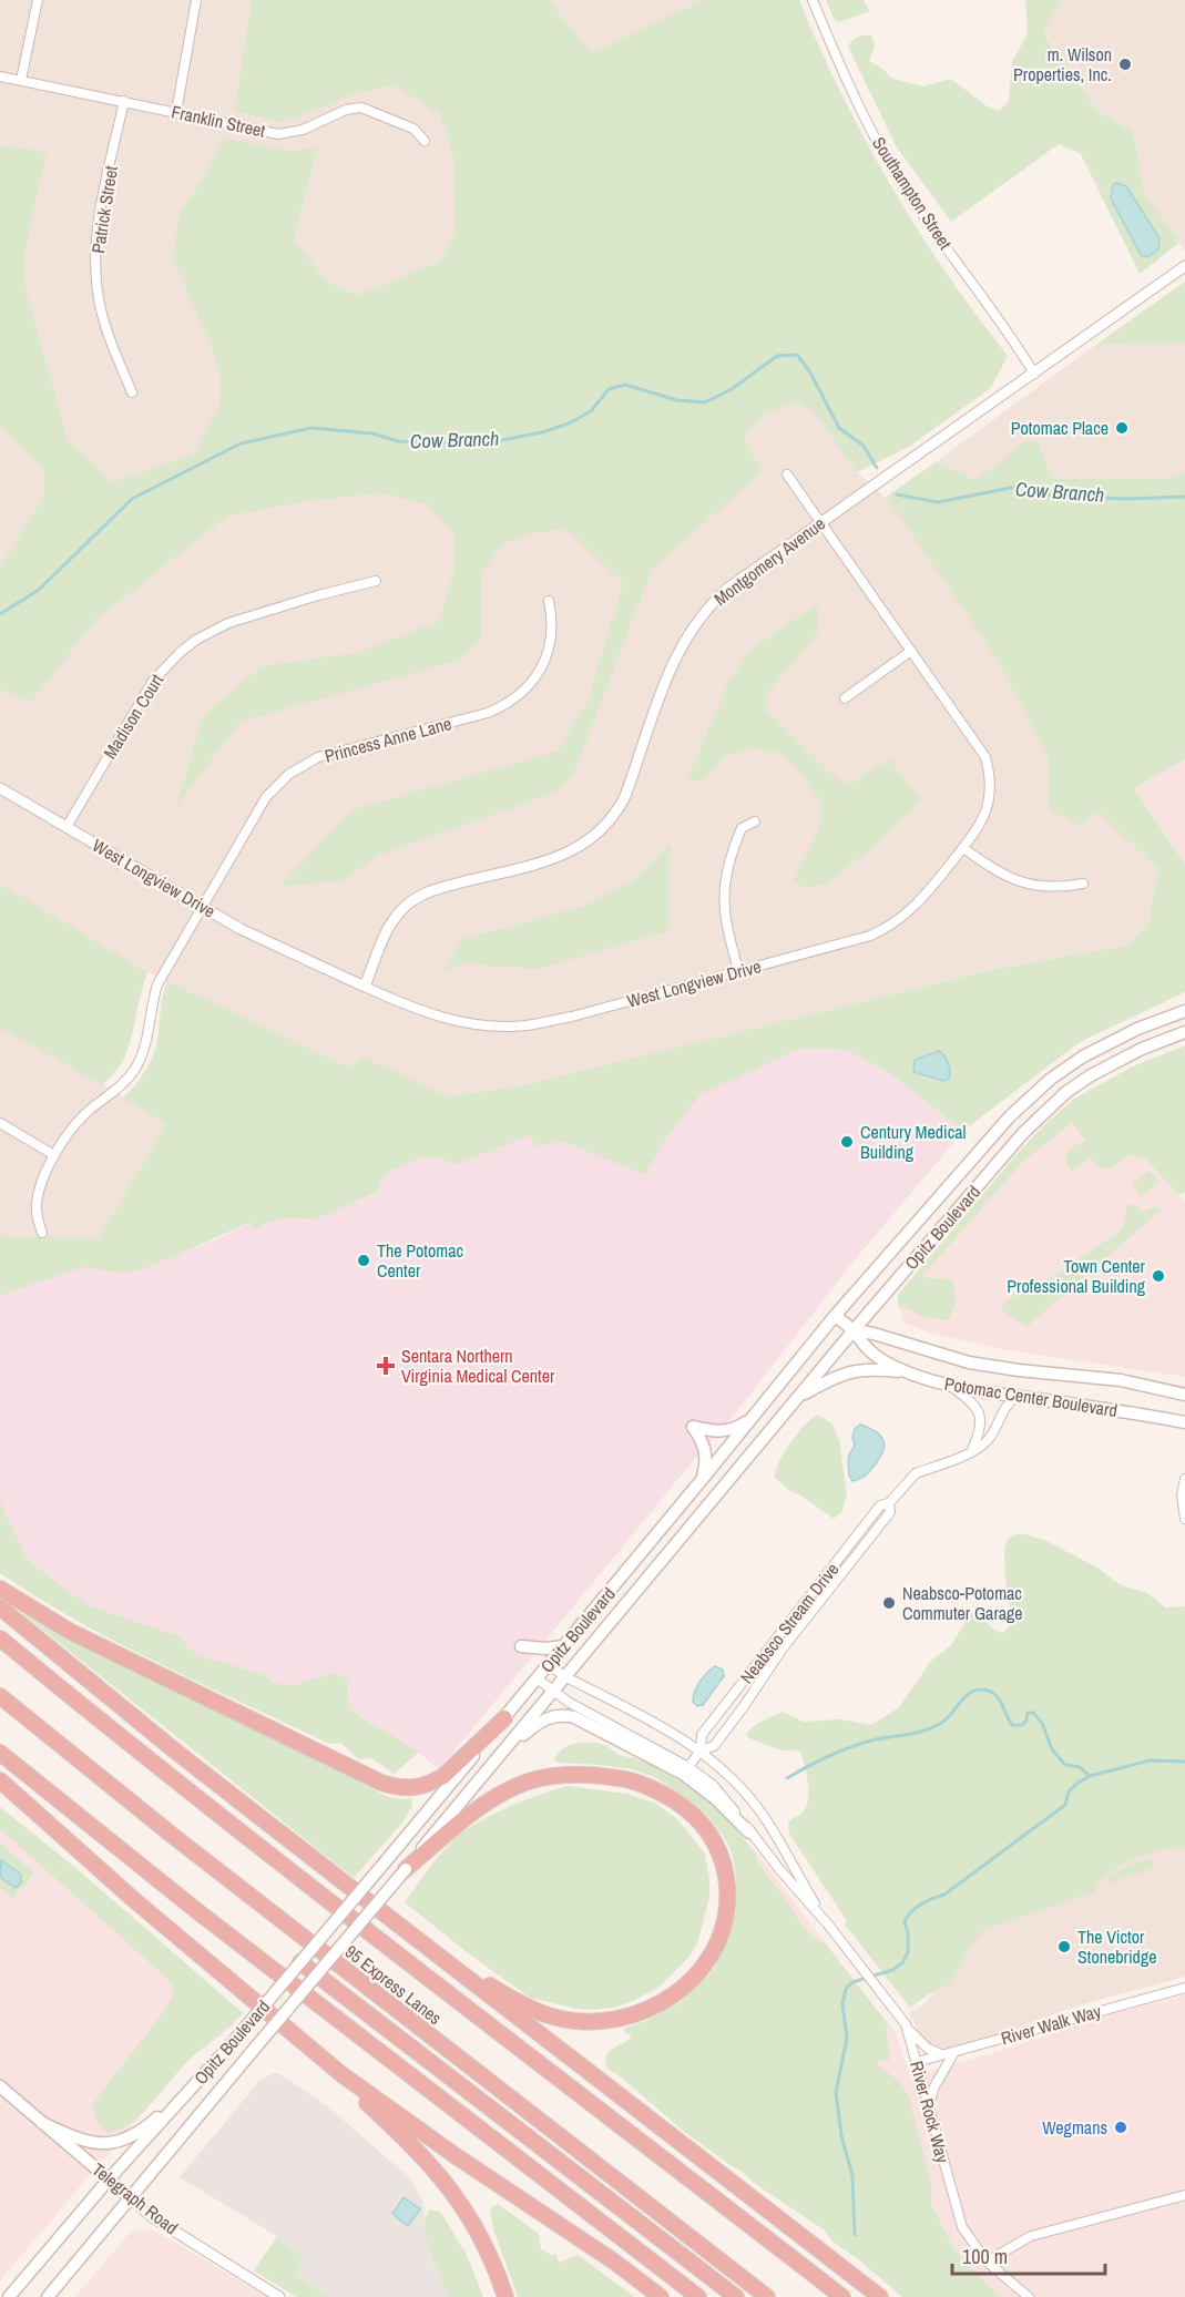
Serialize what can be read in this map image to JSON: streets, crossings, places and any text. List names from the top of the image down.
{
  "streets": {
    "highway": ["95 Express Lanes"],
    "main road": ["Opitz Boulevard", "Potomac Center Boulevard", "Telegraph Road"],
    "street": [
      "Franklin Street",
      "Southampton Street",
      "Patrick Street",
      "Montgomery Avenue",
      "Madison Court",
      "Princess Anne Lane",
      "West Longview Drive",
      "Neabsco Stream Drive",
      "River Walk Way",
      "River Rock Way"
    ]
  },
  "crossings": [
    ["Franklin Street", "Patrick Street"],
    ["Southampton Street", "Montgomery Avenue"],
    ["Montgomery Avenue", "West Longview Drive"],
    ["Madison Court", "West Longview Drive"],
    ["Princess Anne Lane", "West Longview Drive"],
    ["Opitz Boulevard", "Potomac Center Boulevard"],
    ["Opitz Boulevard", "River Rock Way"],
    ["Opitz Boulevard", "Telegraph Road"],
    ["Potomac Center Boulevard", "Neabsco Stream Drive"],
    ["Neabsco Stream Drive", "River Rock Way"],
    ["River Walk Way", "River Rock Way"]
  ],
  "water": ["Cow Branch"],
  "places": {
    "other": [
      "m. Wilson Properties, Inc.",
      "Potomac Place",
      "Century Medical Building",
      "The Potomac Center",
      "Town Center Professional Building",
      "Neabsco-Potomac Commuter Garage",
      "The Victor Stonebridge",
      "Wegmans"
    ],
    "health": ["Sentara Northern Virginia Medical Center"]
  },
  "scale_bar": "100 m"
}
